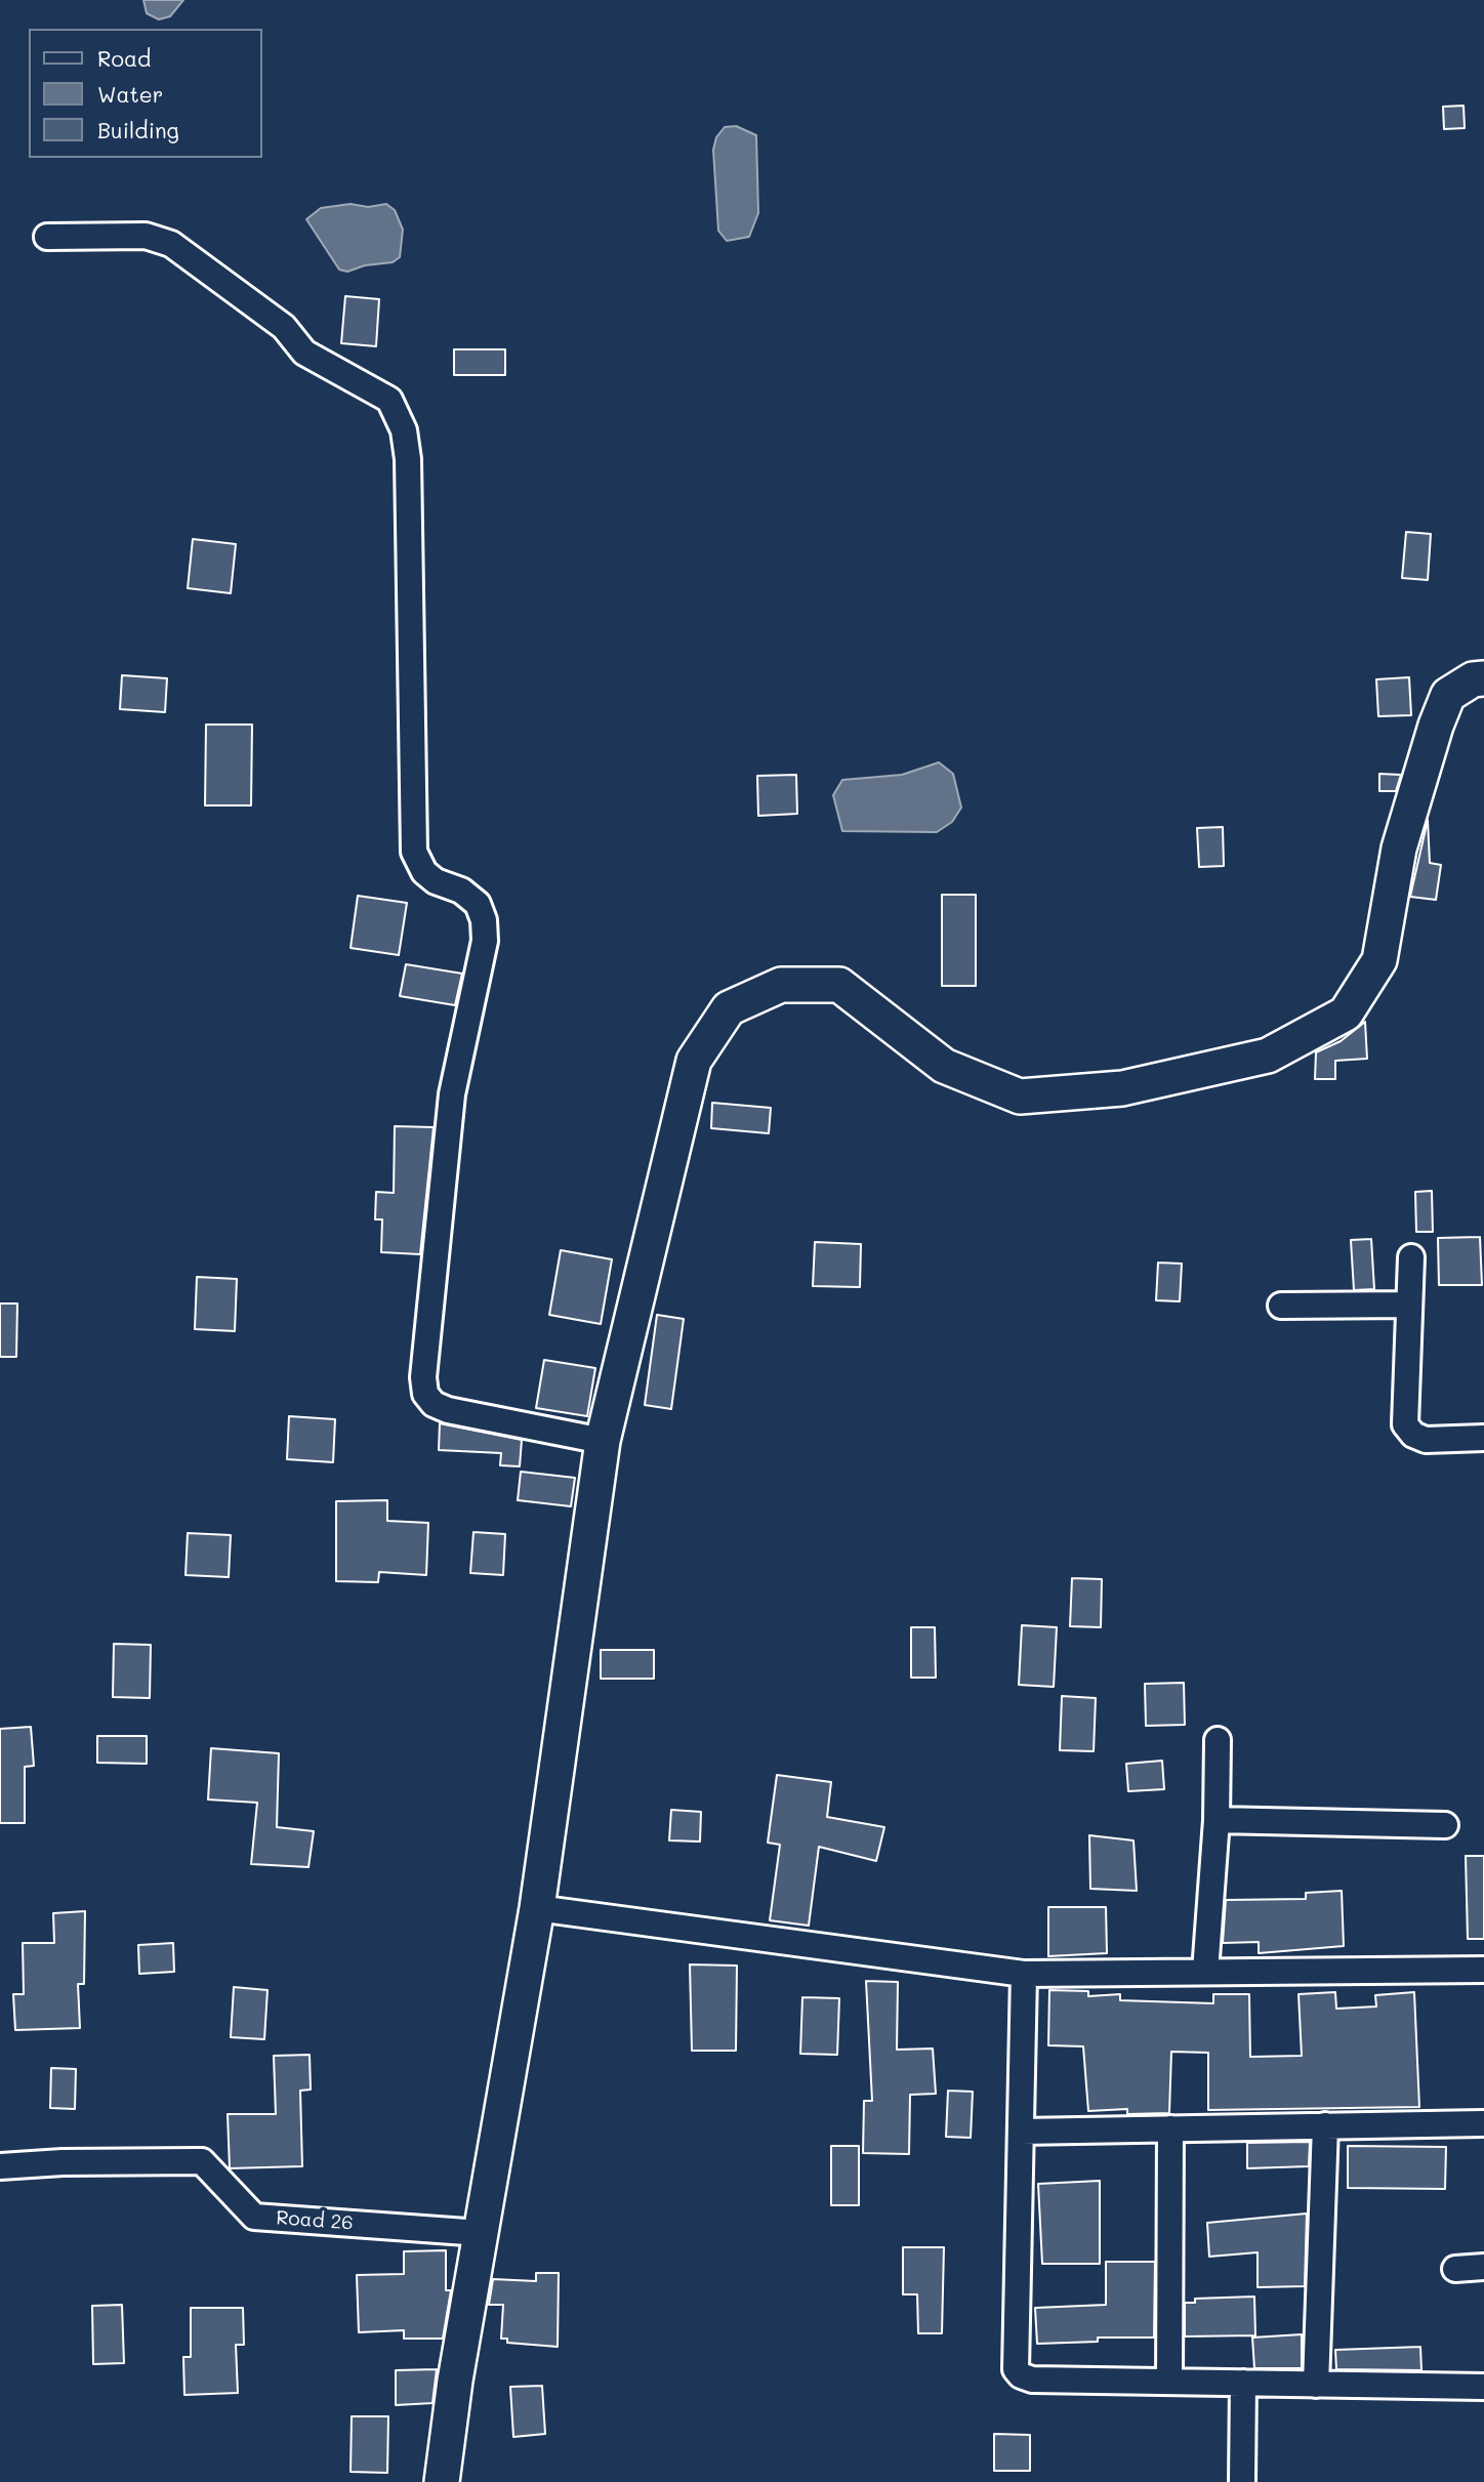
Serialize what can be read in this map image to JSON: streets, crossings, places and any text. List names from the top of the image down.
{
  "streets": {
    "street": ["Road 26"]
  },
  "legend": ["Road", "Water", "Building"]
}
